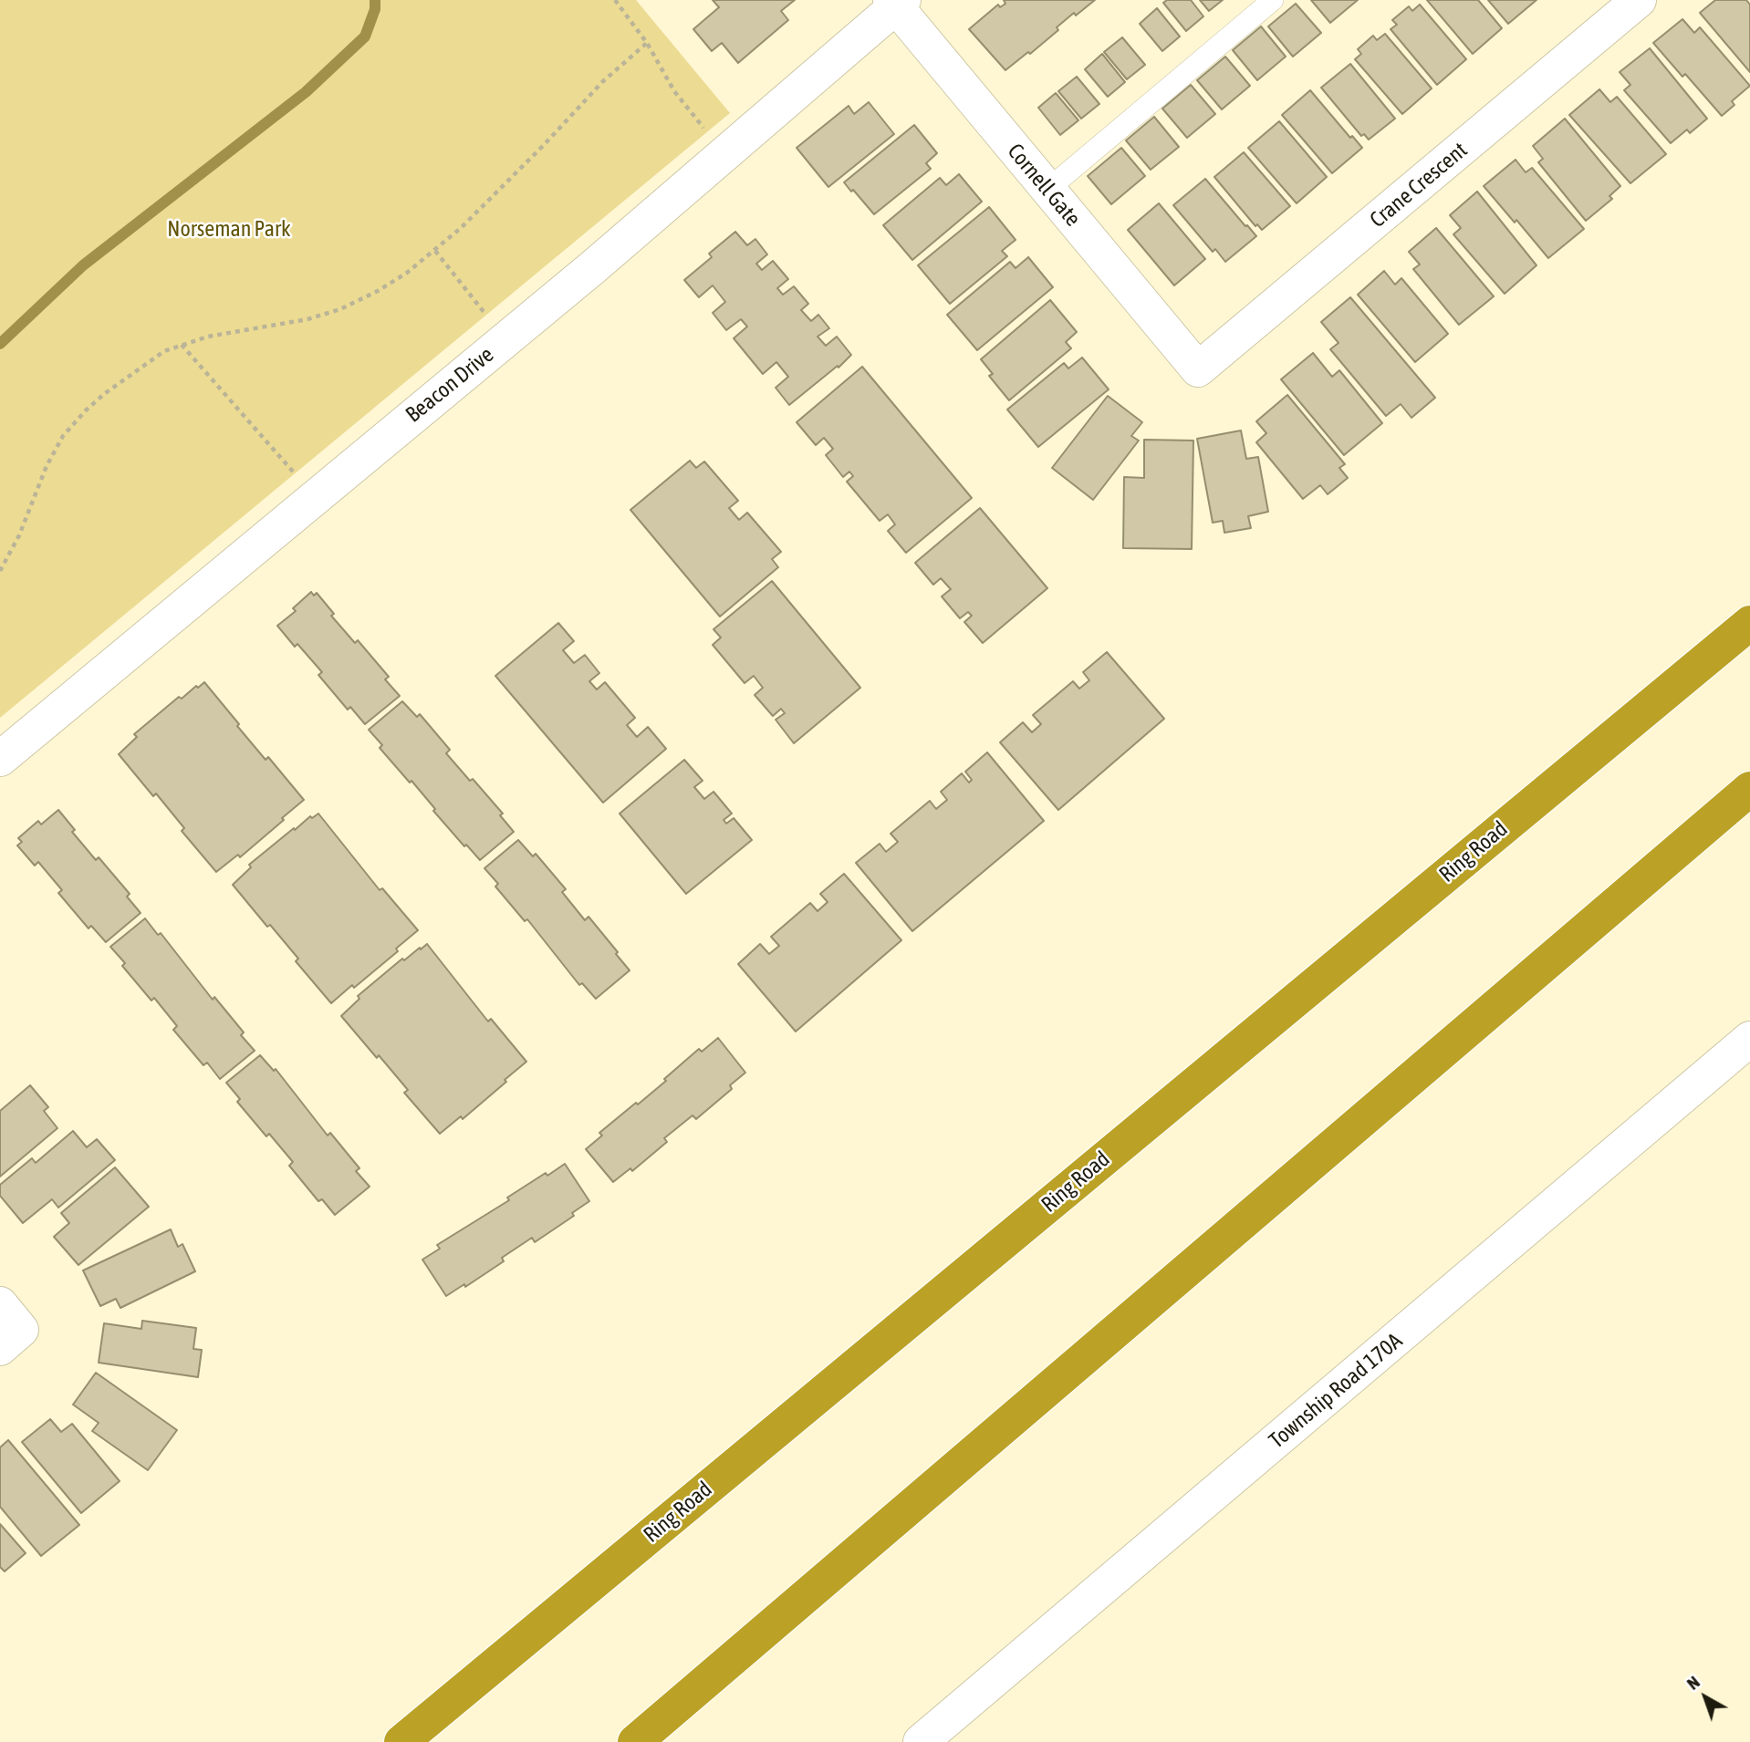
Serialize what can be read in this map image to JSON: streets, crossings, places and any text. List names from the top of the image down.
{
  "streets": {
    "highway": ["Ring Road"],
    "street": [
      "Cornell Gate",
      "Crane Crescent",
      "Beacon Drive",
      "Township Road 170A"
    ]
  },
  "crossings": [
    ["Cornell Gate", "Crane Crescent"],
    ["Cornell Gate", "Beacon Drive"]
  ],
  "parks": ["Norseman Park"],
  "north": "top left"
}
